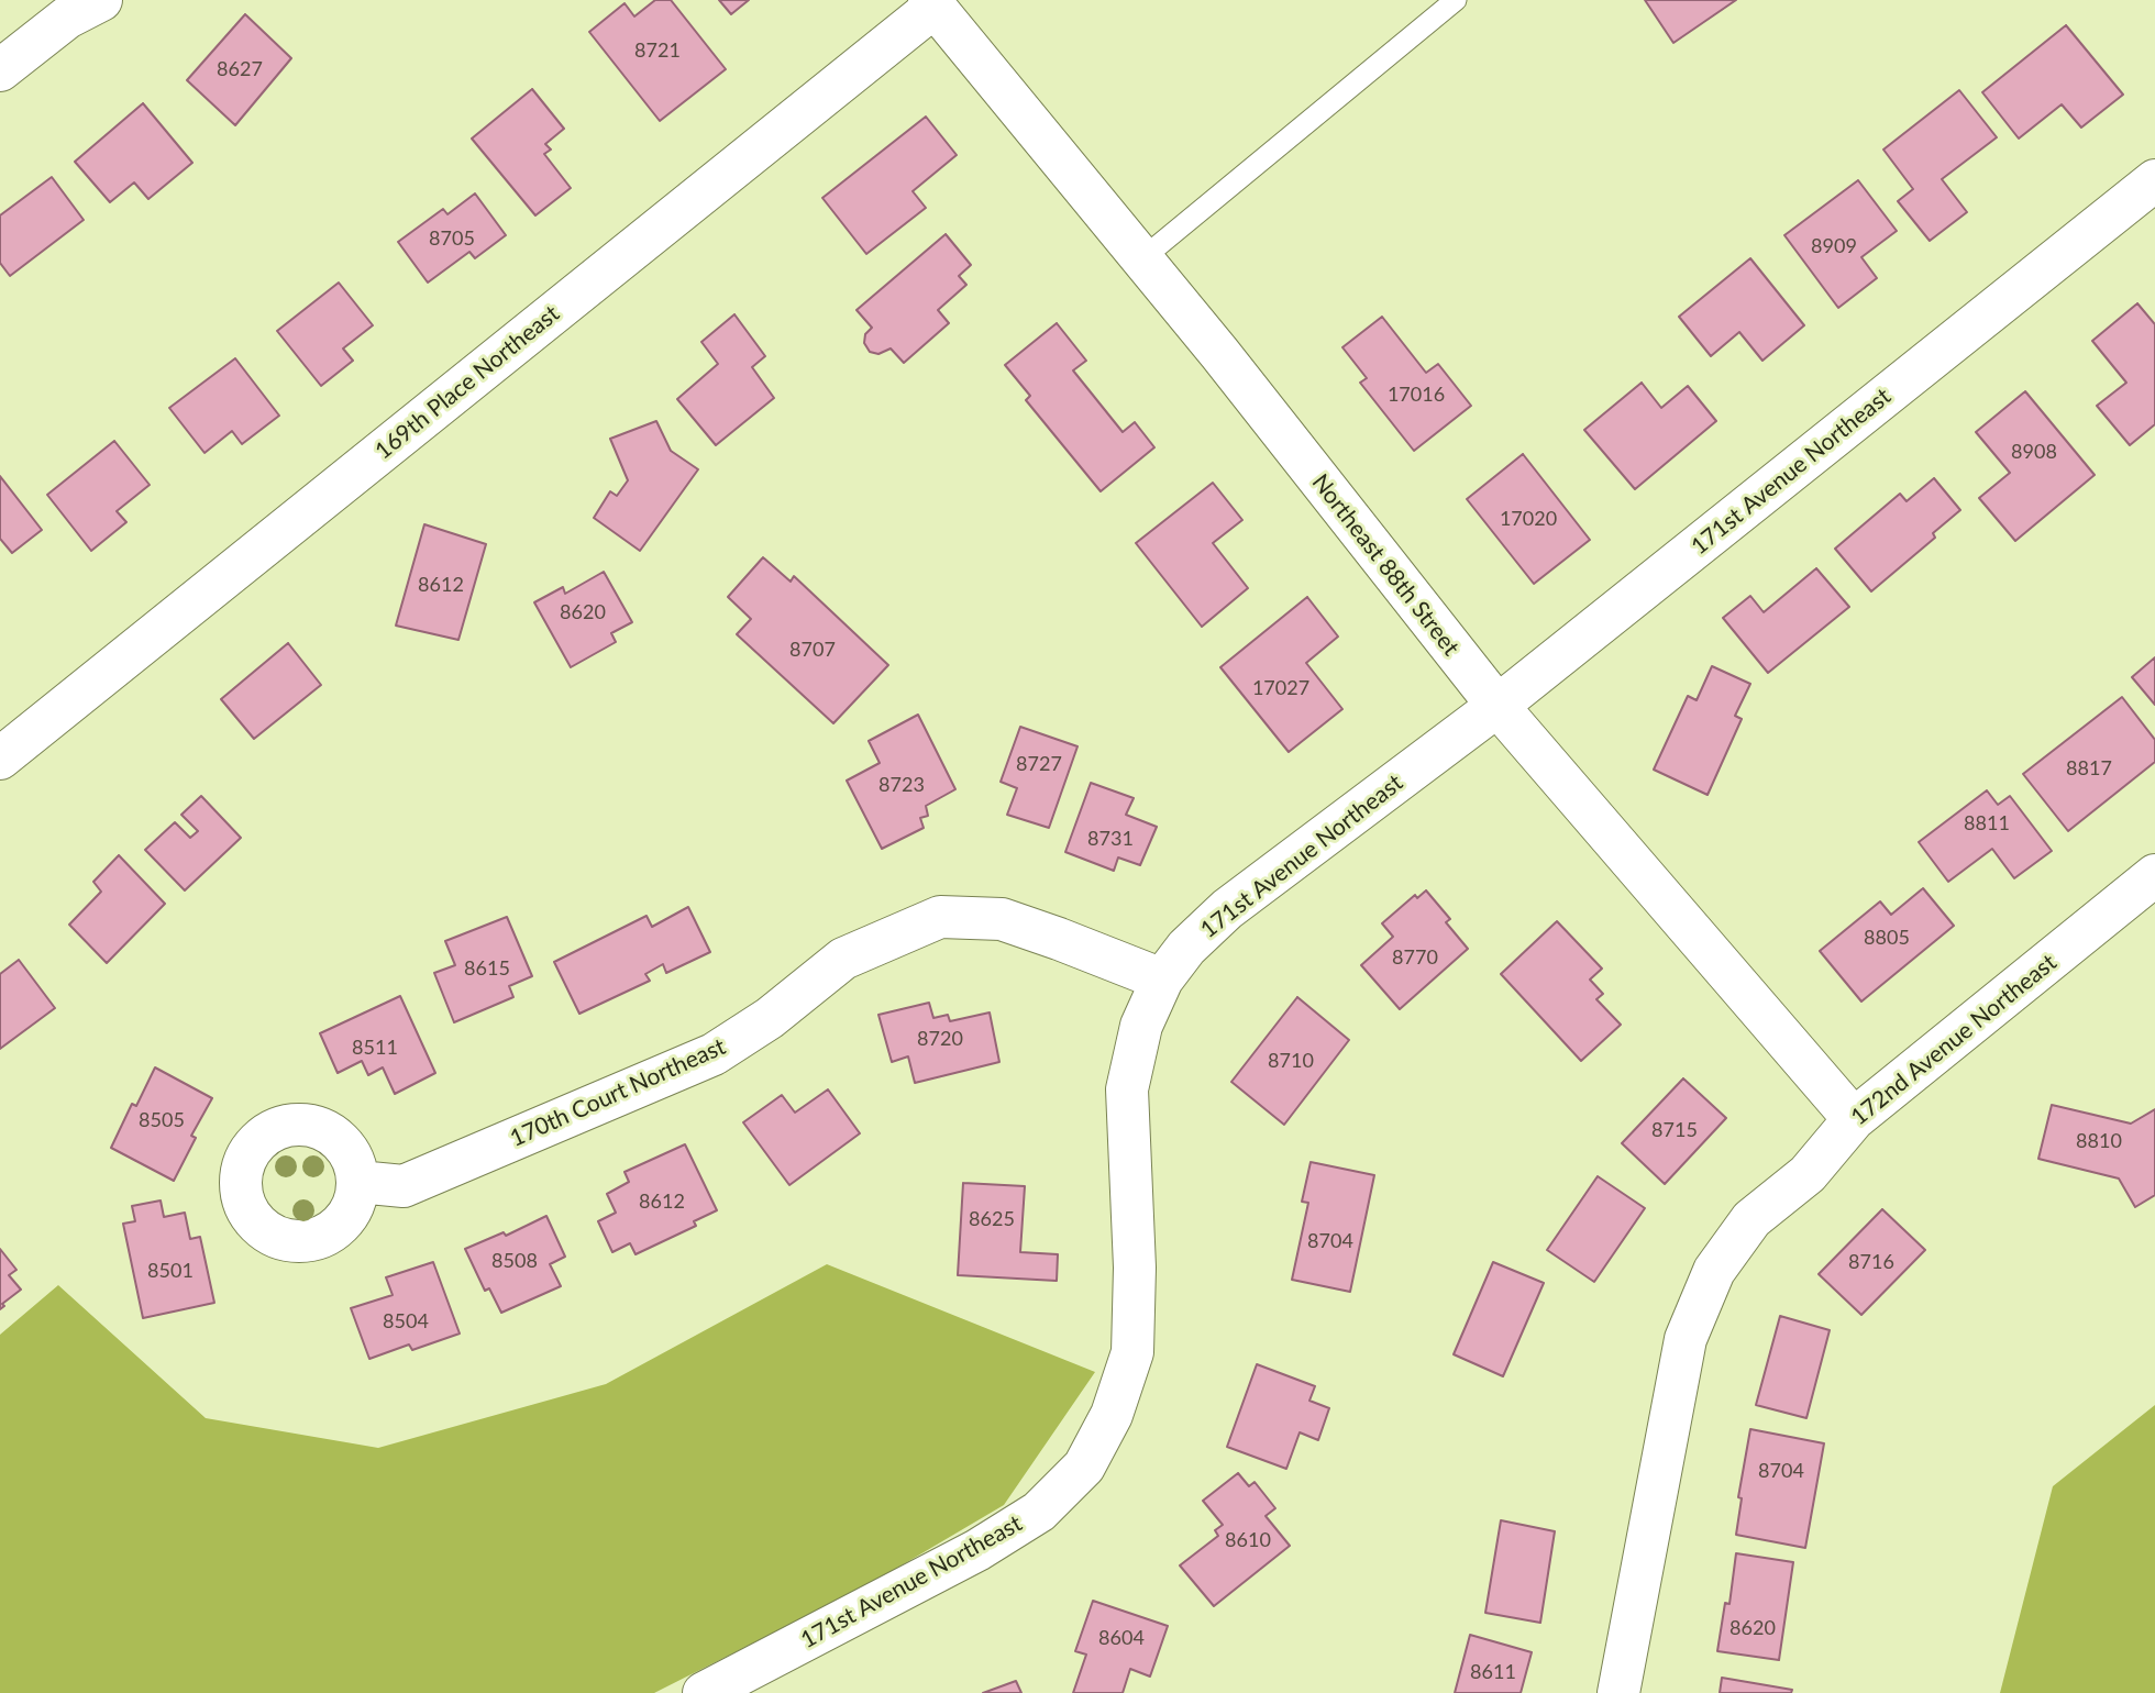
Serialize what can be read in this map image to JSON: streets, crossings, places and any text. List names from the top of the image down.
{
  "streets": {
    "street": [
      "169th Place Northeast",
      "171st Avenue Northeast",
      "Northeast 88th Street",
      "172nd Avenue Northeast",
      "170th Court Northeast"
    ]
  },
  "crossings": [
    ["169th Place Northeast", "Northeast 88th Street"],
    ["171st Avenue Northeast", "Northeast 88th Street"],
    ["171st Avenue Northeast", "170th Court Northeast"],
    ["Northeast 88th Street", "172nd Avenue Northeast"]
  ],
  "house_numbers": [
    "8721",
    "8627",
    "8705",
    "8909",
    "17016",
    "8908",
    "17020",
    "8612",
    "8620",
    "8707",
    "17027",
    "8727",
    "8817",
    "8723",
    "8811",
    "8731",
    "8805",
    "8770",
    "8615",
    "8720",
    "8511",
    "8710",
    "8505",
    "8715",
    "8810",
    "8612",
    "8625",
    "8704",
    "8508",
    "8716",
    "8501",
    "8504",
    "8704",
    "8610",
    "8620",
    "8604",
    "8611"
  ]
}
